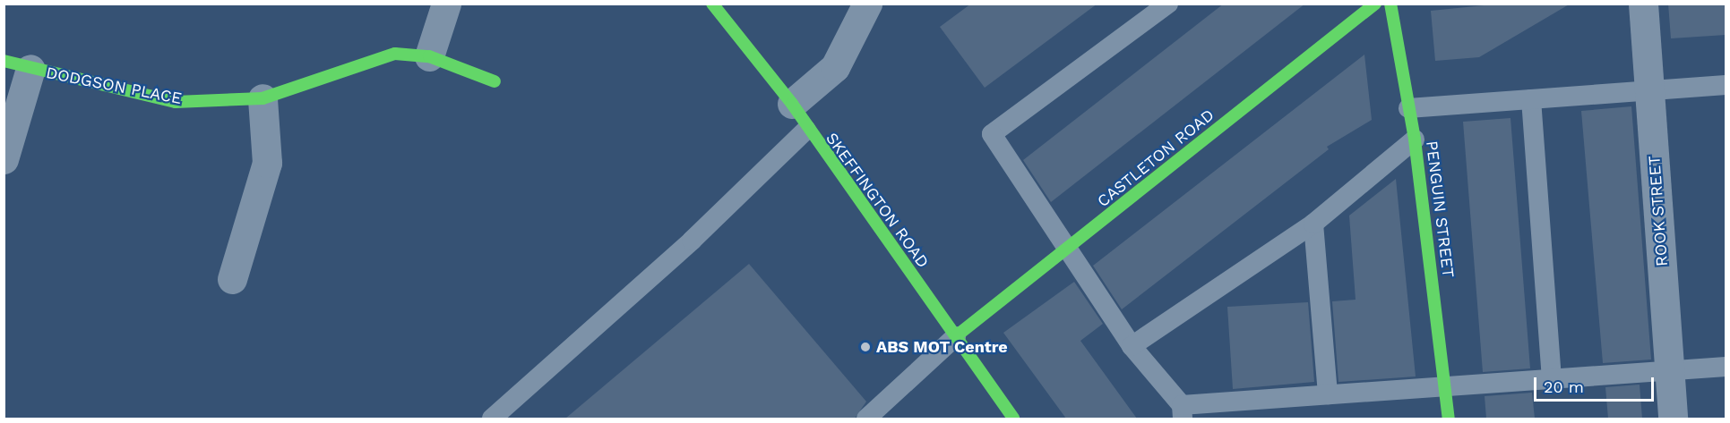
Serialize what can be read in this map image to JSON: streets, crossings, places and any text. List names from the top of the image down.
{
  "streets": {
    "street": [
      "DODGSON PLACE",
      "CASTLETON ROAD",
      "SKEFFINGTON ROAD",
      "PENGUIN STREET",
      "ROOK STREET"
    ]
  },
  "crossings": [
    ["CASTLETON ROAD", "SKEFFINGTON ROAD"]
  ],
  "places": ["ABS MOT Centre"],
  "scale_bar": "20 m"
}
